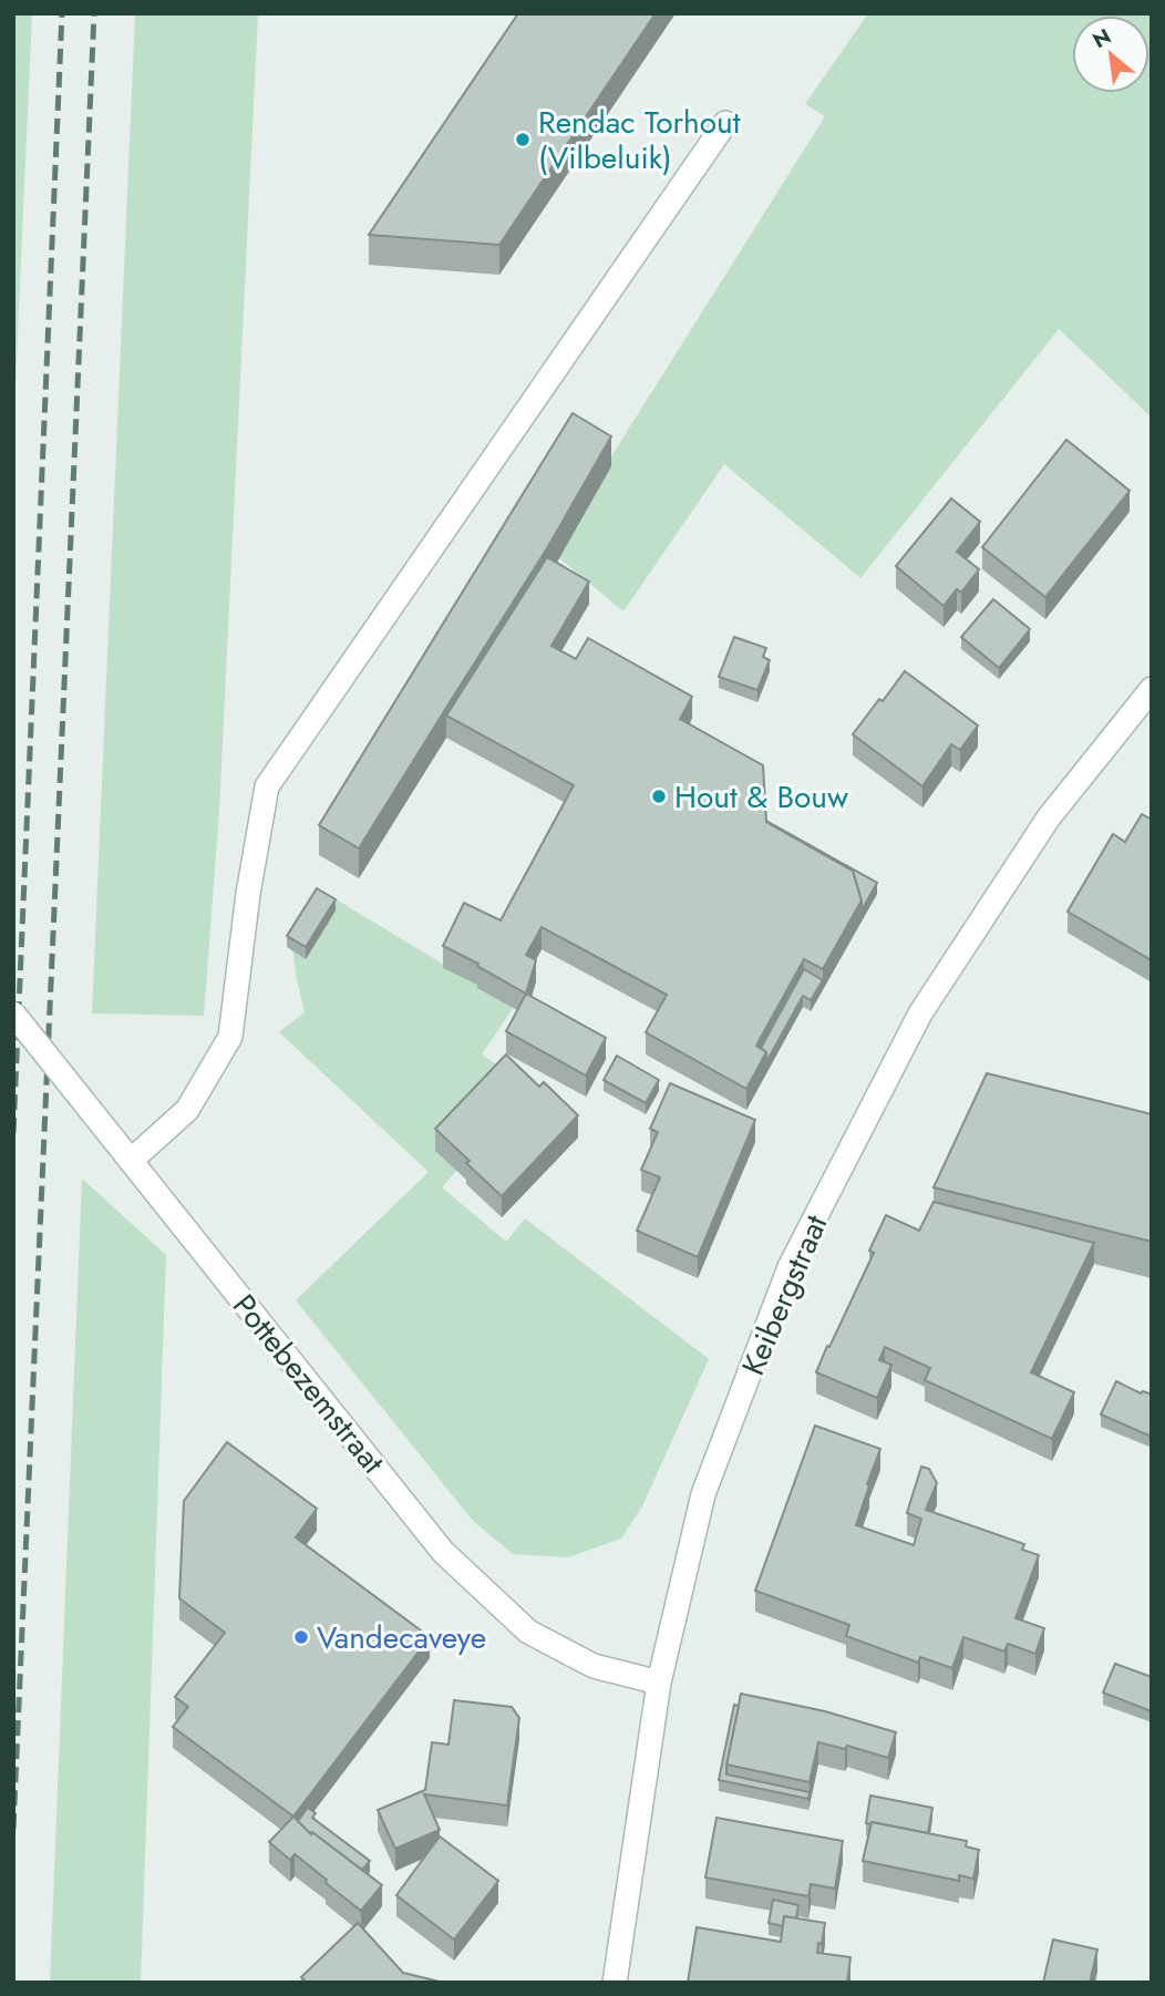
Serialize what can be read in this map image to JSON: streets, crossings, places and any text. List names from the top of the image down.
{
  "streets": {
    "street": ["Keibergstraat", "Pottebezemstraat"]
  },
  "crossings": [
    ["Keibergstraat", "Pottebezemstraat"]
  ],
  "places": ["Rendac Torhout (Vilbeluik)", "Hout & Bouw", "Vandecaveye"],
  "north": "top left"
}
